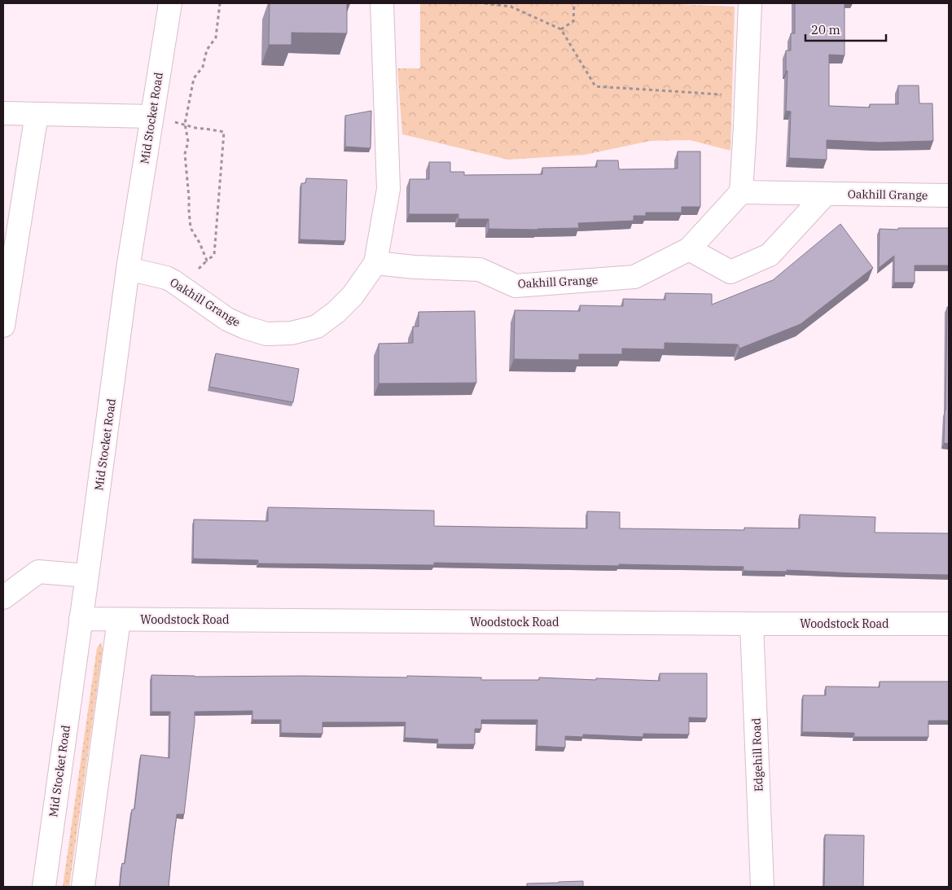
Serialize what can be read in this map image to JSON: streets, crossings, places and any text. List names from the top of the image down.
{
  "streets": {
    "street": [
      "Mid Stocket Road",
      "Oakhill Grange",
      "Woodstock Road",
      "Edgehill Road"
    ]
  },
  "crossings": [
    ["Mid Stocket Road", "Oakhill Grange"],
    ["Mid Stocket Road", "Woodstock Road"],
    ["Woodstock Road", "Edgehill Road"]
  ],
  "scale_bar": "20 m"
}
